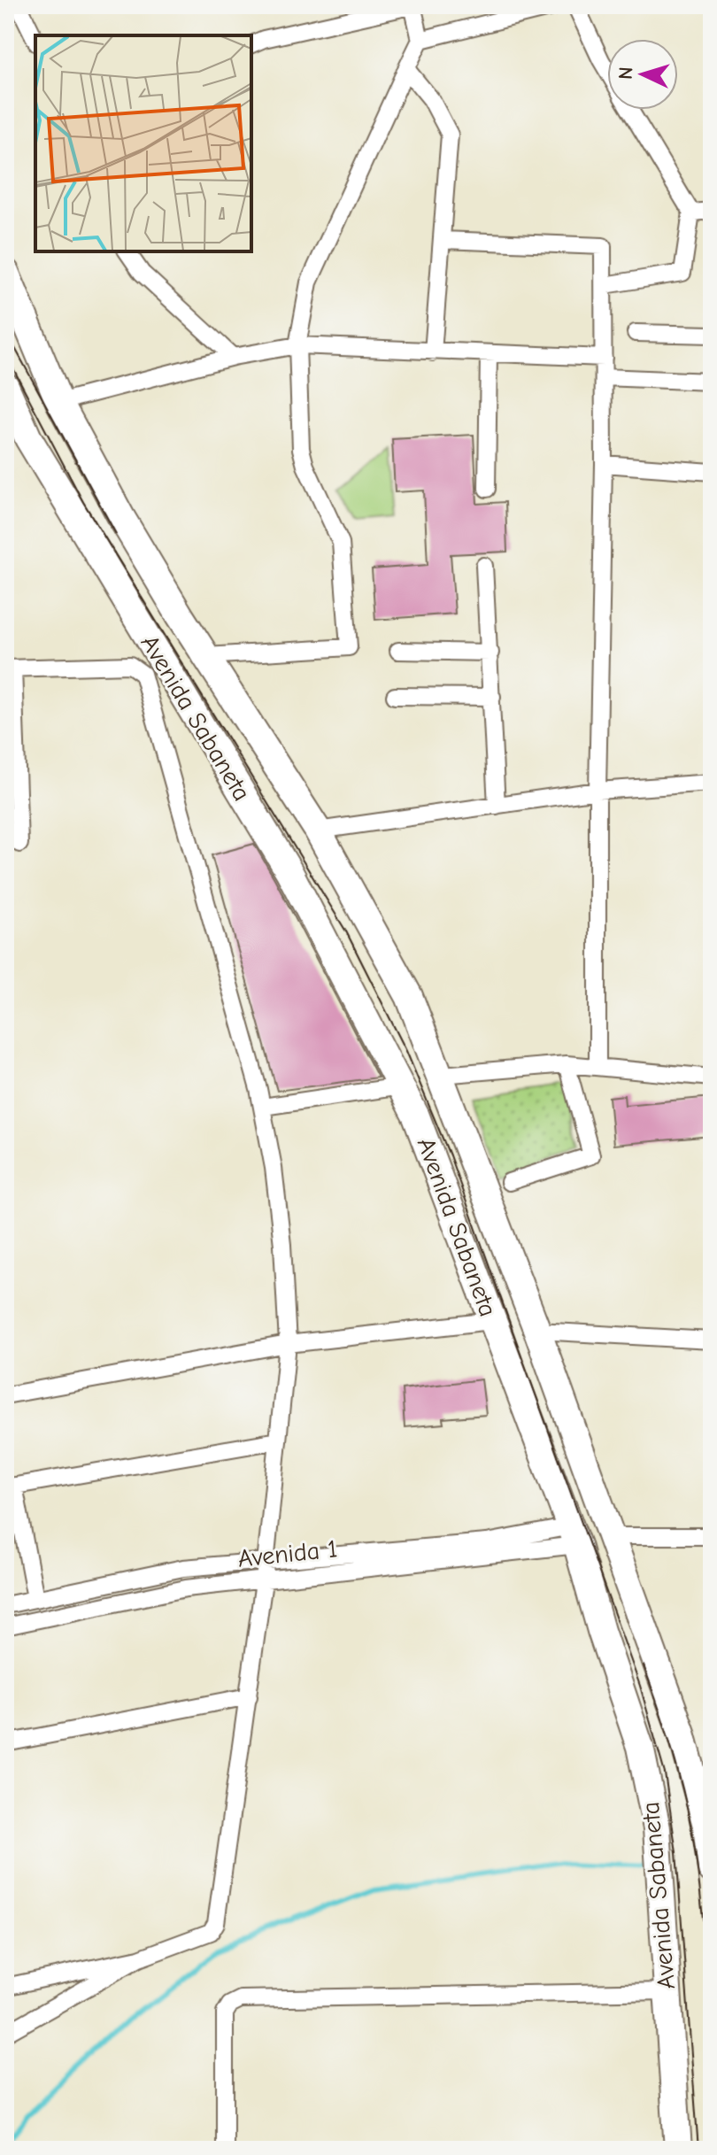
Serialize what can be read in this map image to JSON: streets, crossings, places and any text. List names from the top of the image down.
{
  "streets": {
    "main road": ["Avenida Sabaneta"],
    "street": ["Avenida 1"]
  },
  "crossings": [
    ["Avenida Sabaneta", "Avenida 1"]
  ],
  "north": "left"
}
